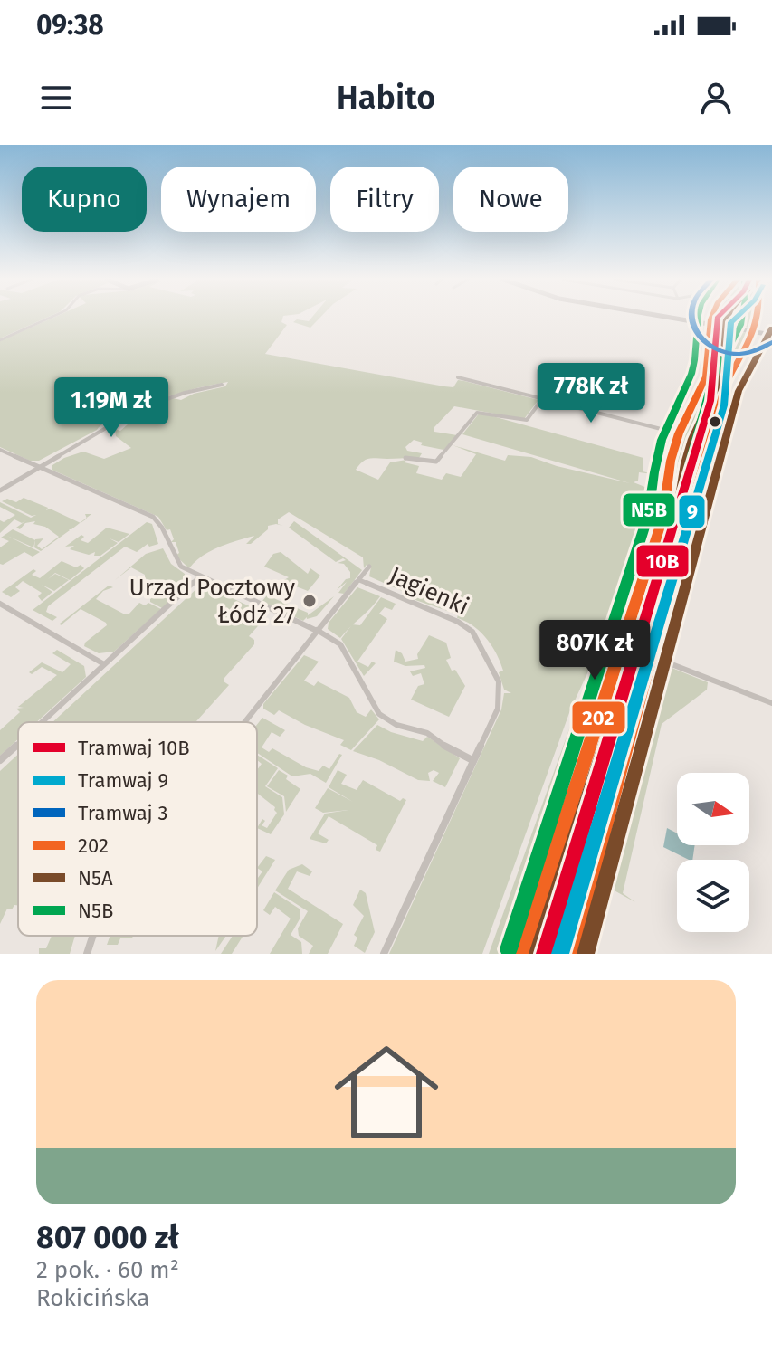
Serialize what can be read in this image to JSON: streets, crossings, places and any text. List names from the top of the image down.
{
  "streets": {
    "street": ["Jagienki"]
  },
  "places": ["Urząd Pocztowy Łódź 27"],
  "lines": [
    "tram line 10B",
    "tram line 9",
    "tram line 3",
    "transit line 202",
    "transit line N5A",
    "transit line N5B"
  ],
  "legend": [
    "Tramwaj 10B",
    "Tramwaj 9",
    "Tramwaj 3",
    "202",
    "N5A",
    "N5B"
  ],
  "north": "right",
  "page": {
    "status": "09:38",
    "header": "Habito",
    "chip": [
      "Kupno",
      "Wynajem",
      "Filtry",
      "Nowe"
    ],
    "price": ["778K zł", "1.19M zł", "807K zł"],
    "list": [
      {
        "name": "807 000 zł",
        "note": "2 pok. · 60 m² · Rokicińska"
      }
    ]
  }
}
